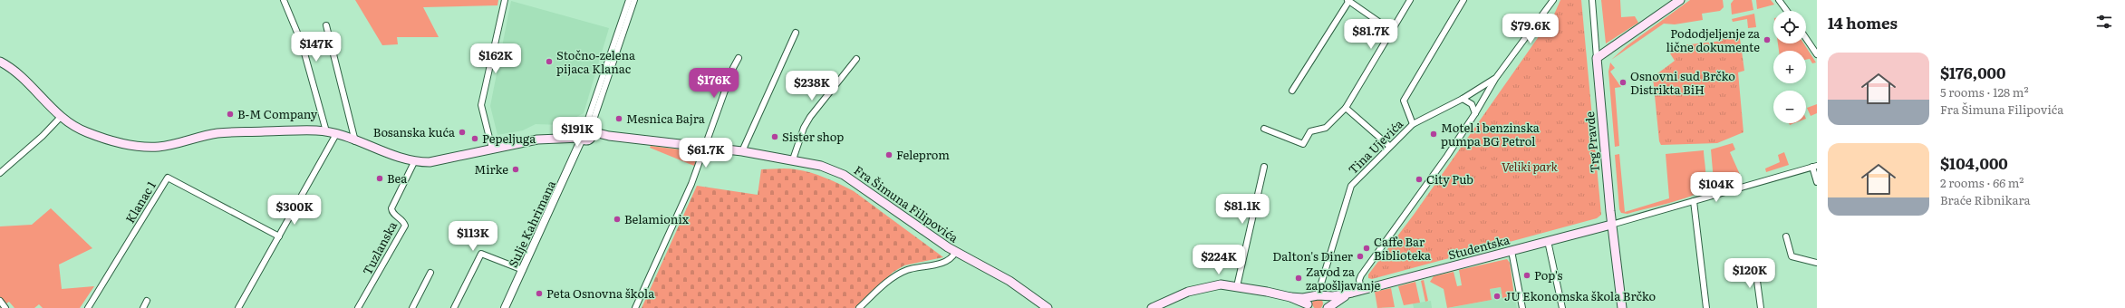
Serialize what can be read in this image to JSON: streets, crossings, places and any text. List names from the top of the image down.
{
  "streets": {
    "main road": ["Trg Pravde", "Fra Šimuna Filipovića", "Studentska"],
    "street": [
      "Tina Ujevića",
      "Klanac 1",
      "Sulje Kahrimana",
      "Tuzlanska"
    ]
  },
  "crossings": [
    ["Trg Pravde", "Studentska"],
    ["Tina Ujevića", "Studentska"],
    ["Fra Šimuna Filipovića", "Sulje Kahrimana"],
    ["Fra Šimuna Filipovića", "Tuzlanska"]
  ],
  "parks": ["Veliki park"],
  "places": [
    "Pododjeljenje za lične dokumente",
    "Stočno-zelena pijaca Klanac",
    "Osnovni sud Brčko Distrikta BiH",
    "B-M Company",
    "Mesnica Bajra",
    "Bosanska kuća",
    "Motel i benzinska pumpa BG Petrol",
    "Sister shop",
    "Pepeljuga",
    "Feleprom",
    "Mirke",
    "Bea",
    "City Pub",
    "Belamionix",
    "Caffe Bar Biblioteka",
    "Dalton's Diner",
    "Pop's",
    "Zavod za zapošljavanje",
    "Peta Osnovna škola",
    "JU Ekonomska škola Brčko"
  ],
  "page": {
    "heading": "14 homes",
    "map_buttons": ["+", "−"],
    "price": [
      "$79.6K",
      "$81.7K",
      "$147K",
      "$162K",
      "$176K",
      "$238K",
      "$191K",
      "$61.7K",
      "$104K",
      "$81.1K",
      "$300K",
      "$113K",
      "$224K",
      "$120K"
    ],
    "list": [
      {
        "name": "$176,000",
        "note": "5 rooms · 128 m² · Fra Šimuna Filipovića"
      },
      {
        "name": "$104,000",
        "note": "2 rooms · 66 m² · Braće Ribnikara"
      }
    ]
  }
}
